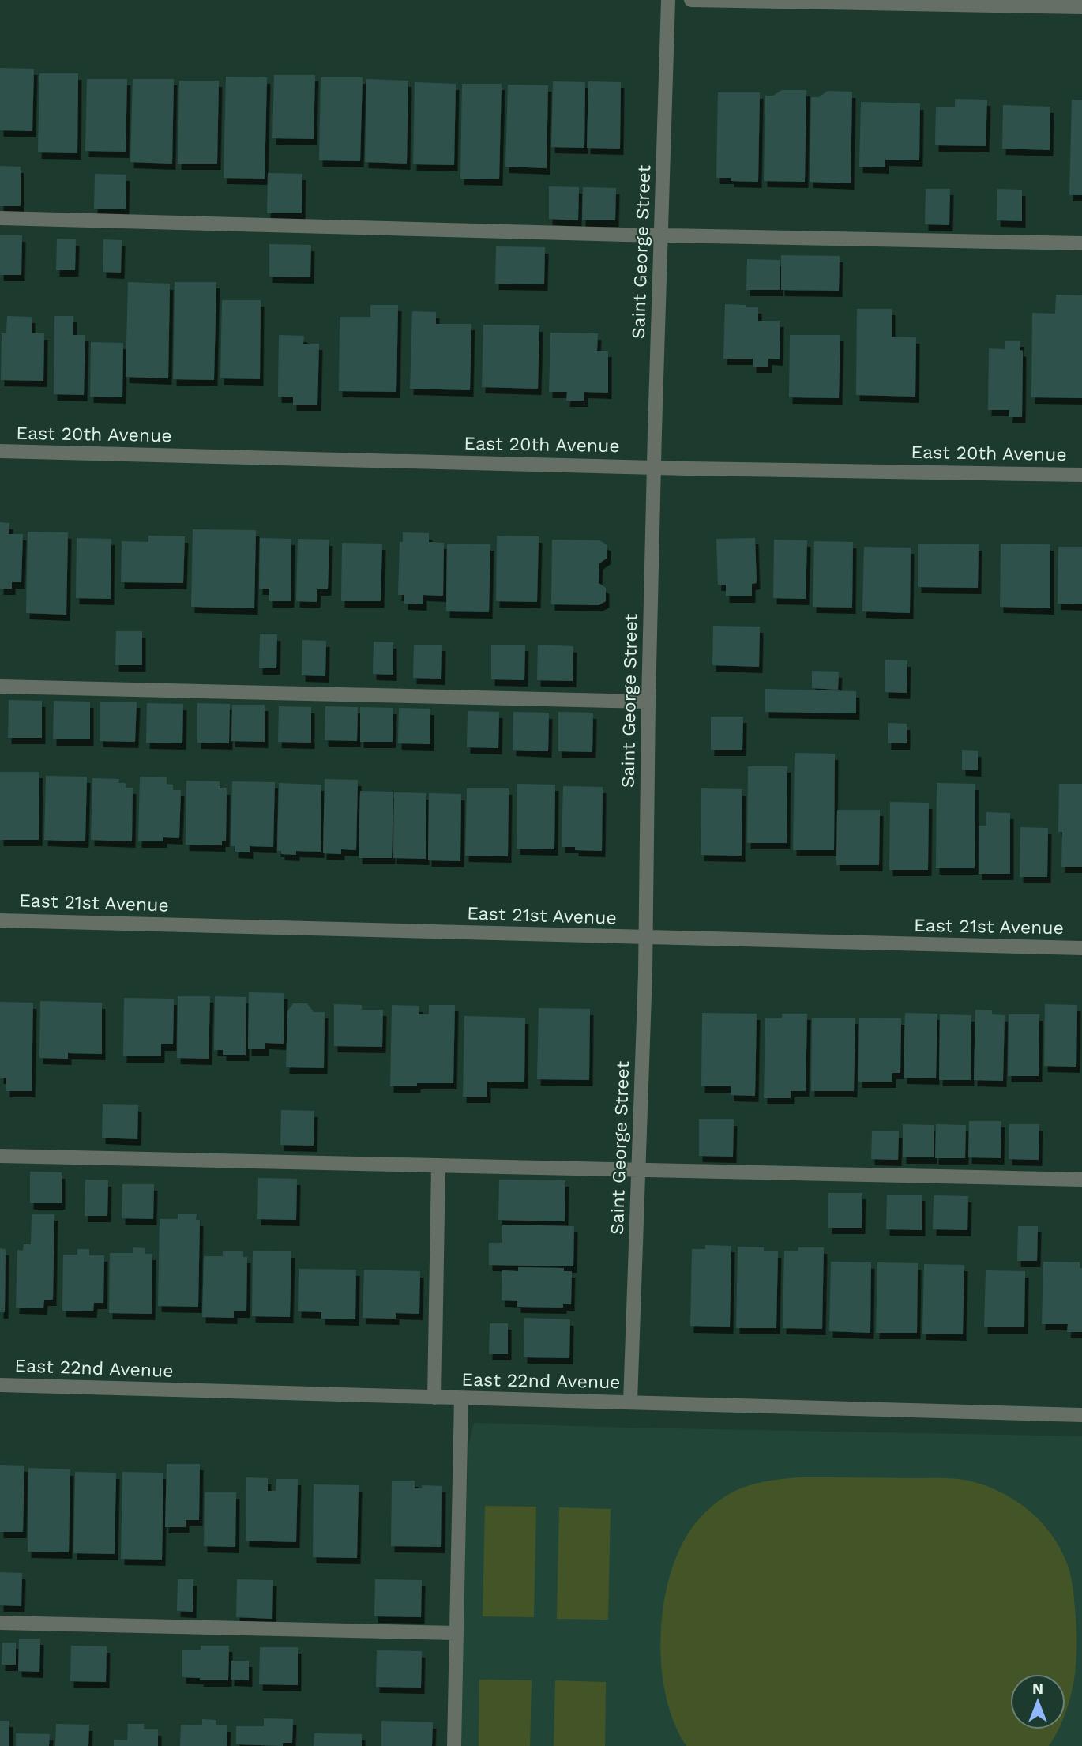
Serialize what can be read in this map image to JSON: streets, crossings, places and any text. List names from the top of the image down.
{
  "streets": {
    "street": [
      "Saint George Street",
      "East 20th Avenue",
      "East 21st Avenue",
      "East 22nd Avenue"
    ]
  },
  "crossings": [
    ["Saint George Street", "East 20th Avenue"],
    ["Saint George Street", "East 21st Avenue"],
    ["Saint George Street", "East 22nd Avenue"]
  ],
  "north": "top"
}
